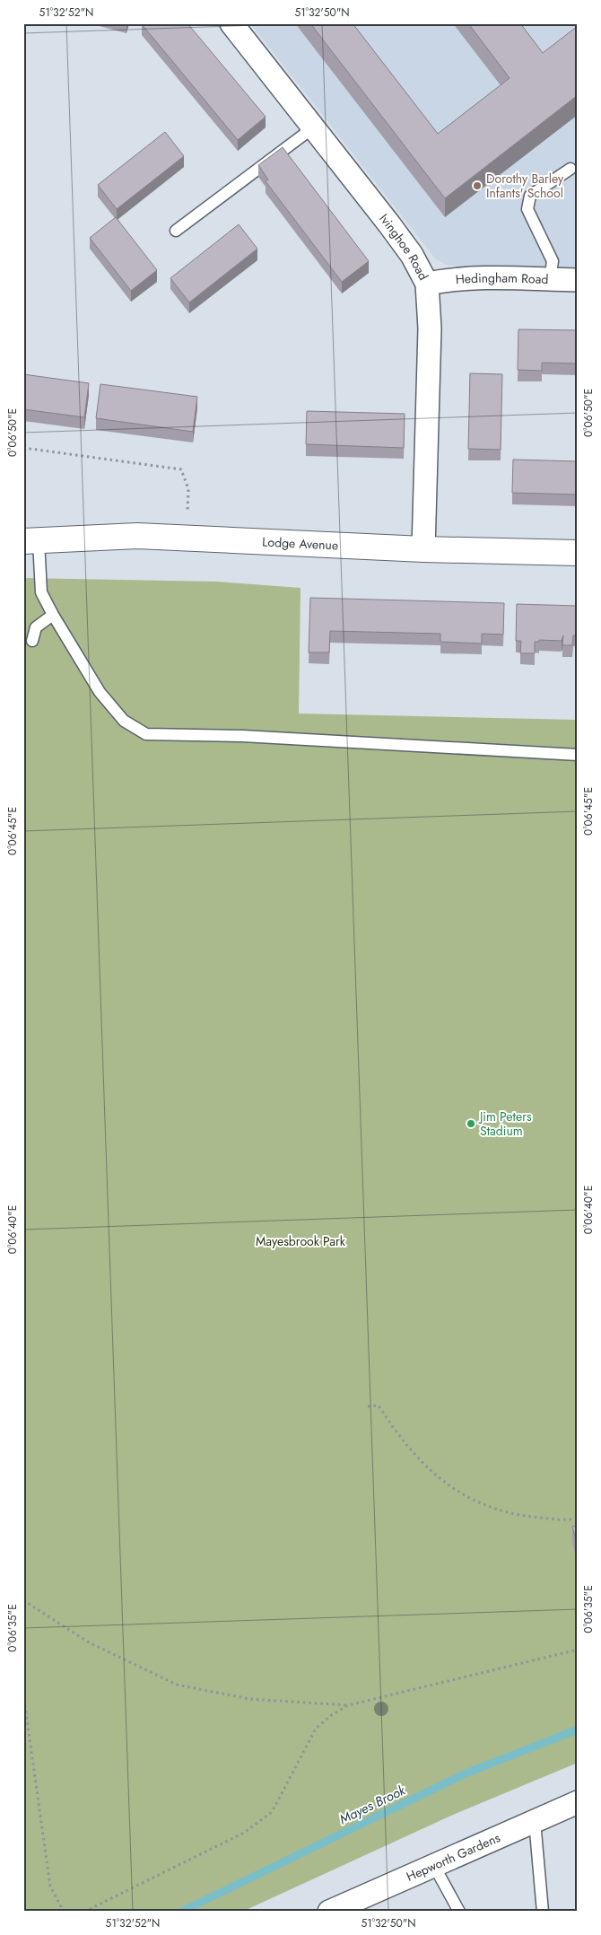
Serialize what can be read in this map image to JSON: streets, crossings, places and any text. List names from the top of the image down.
{
  "streets": {
    "street": [
      "Ivinghoe Road",
      "Hedingham Road",
      "Lodge Avenue",
      "Hepworth Gardens"
    ]
  },
  "crossings": [
    ["Ivinghoe Road", "Hedingham Road"],
    ["Ivinghoe Road", "Lodge Avenue"]
  ],
  "water": ["Mayes Brook"],
  "parks": ["Mayesbrook Park"],
  "places": ["Dorothy Barley Infants' School", "Jim Peters Stadium"],
  "coordinates": [
    "51°32'52\"N",
    "51°32'50\"N",
    "0°06'50\"E",
    "0°06'45\"E",
    "0°06'40\"E",
    "0°06'35\"E"
  ]
}
